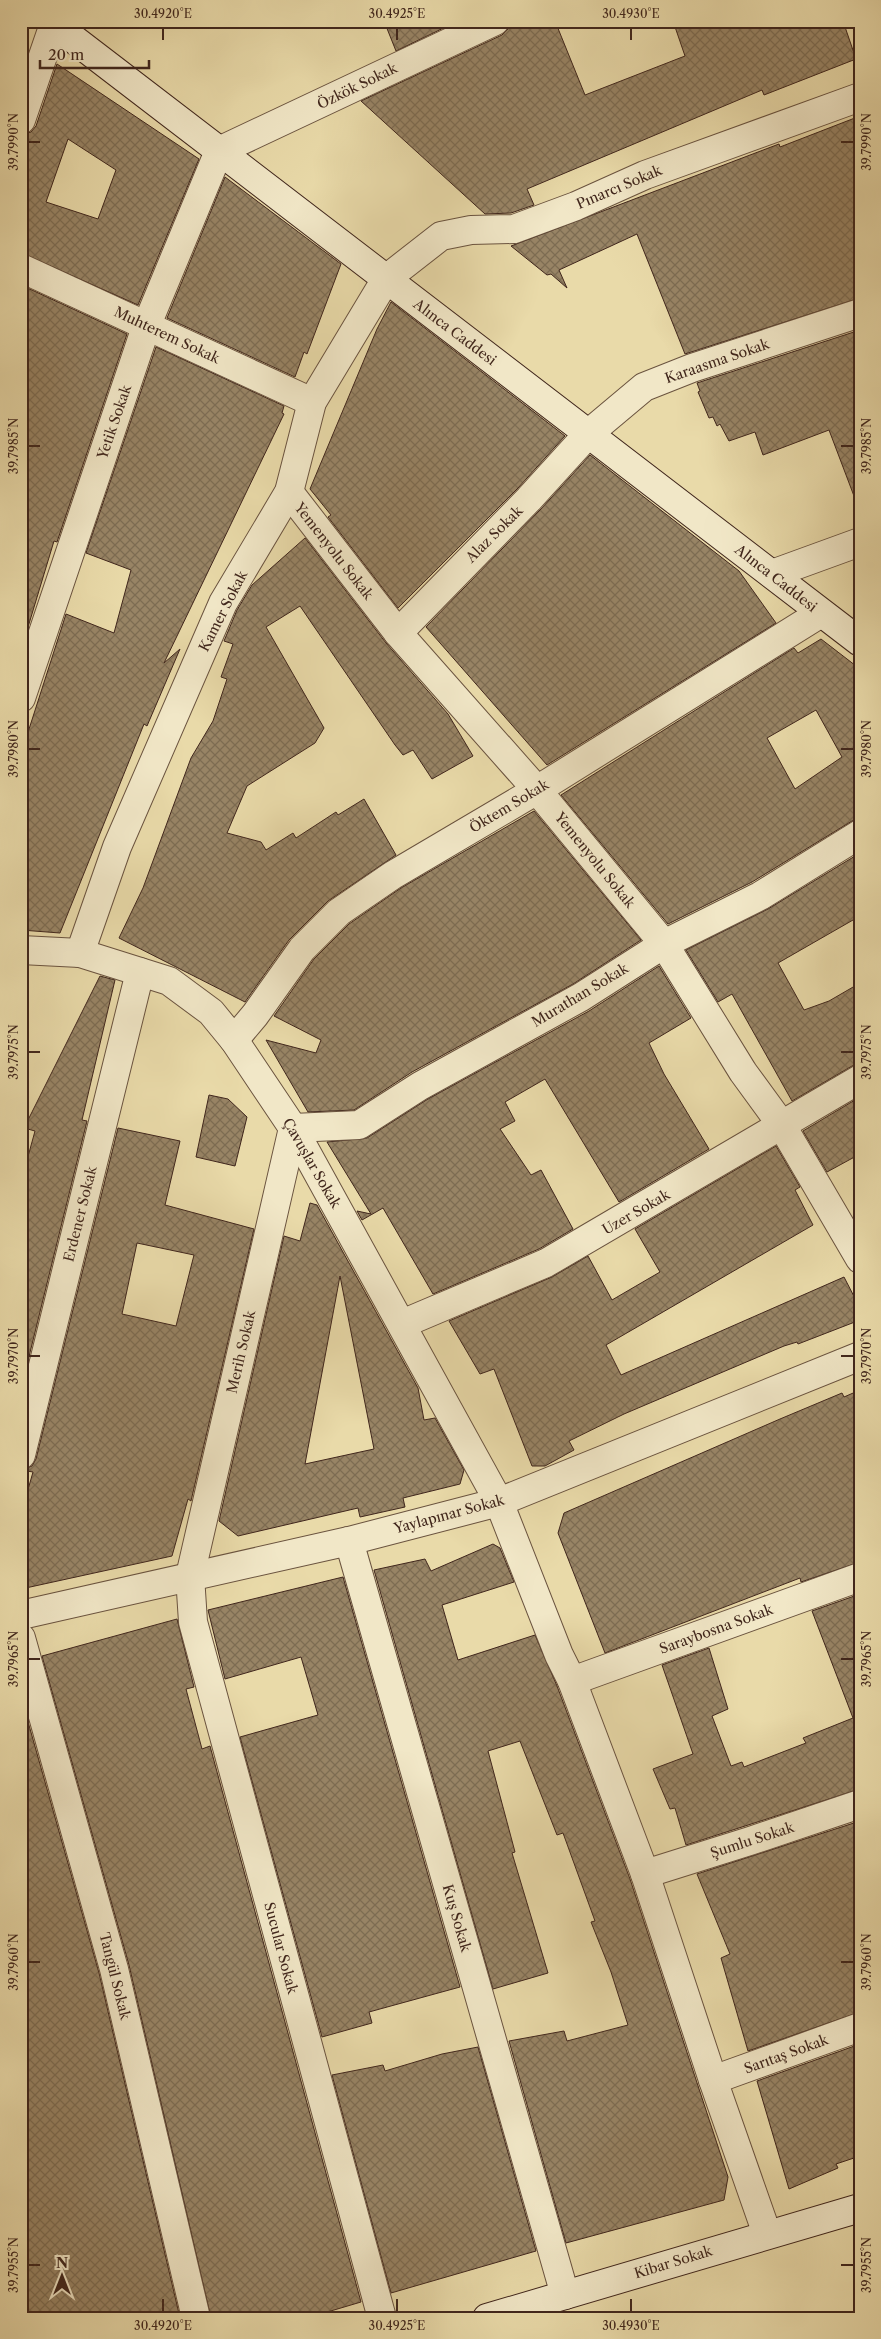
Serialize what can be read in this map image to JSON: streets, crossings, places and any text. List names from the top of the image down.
{
  "streets": {
    "street": [
      "Özkök Sokak",
      "Pınarcı Sokak",
      "Alınca Caddesi",
      "Muhterem Sokak",
      "Karaasma Sokak",
      "Yetik Sokak",
      "Alaz Sokak",
      "Yemenyolu Sokak",
      "Kamer Sokak",
      "Öktem Sokak",
      "Murathan Sokak",
      "Çavuşlar Sokak",
      "Uzer Sokak",
      "Erdener Sokak",
      "Merih Sokak",
      "Yaylapınar Sokak",
      "Saraybosna Sokak",
      "Şumlu Sokak",
      "Kuş Sokak",
      "Sucular Sokak",
      "Tangül Sokak",
      "Sarıtaş Sokak",
      "Kibar Sokak"
    ]
  },
  "crossings": [
    ["Özkök Sokak", "Alınca Caddesi"],
    ["Özkök Sokak", "Yetik Sokak"],
    ["Pınarcı Sokak", "Alınca Caddesi"],
    ["Pınarcı Sokak", "Kamer Sokak"],
    ["Alınca Caddesi", "Karaasma Sokak"],
    ["Alınca Caddesi", "Yetik Sokak"],
    ["Alınca Caddesi", "Alaz Sokak"],
    ["Alınca Caddesi", "Kamer Sokak"],
    ["Alınca Caddesi", "Öktem Sokak"],
    ["Muhterem Sokak", "Yetik Sokak"],
    ["Muhterem Sokak", "Kamer Sokak"],
    ["Karaasma Sokak", "Alaz Sokak"],
    ["Alaz Sokak", "Yemenyolu Sokak"],
    ["Yemenyolu Sokak", "Kamer Sokak"],
    ["Yemenyolu Sokak", "Öktem Sokak"],
    ["Yemenyolu Sokak", "Murathan Sokak"],
    ["Yemenyolu Sokak", "Uzer Sokak"],
    ["Kamer Sokak", "Çavuşlar Sokak"],
    ["Öktem Sokak", "Çavuşlar Sokak"],
    ["Murathan Sokak", "Çavuşlar Sokak"],
    ["Murathan Sokak", "Merih Sokak"],
    ["Çavuşlar Sokak", "Uzer Sokak"],
    ["Çavuşlar Sokak", "Erdener Sokak"],
    ["Çavuşlar Sokak", "Merih Sokak"],
    ["Çavuşlar Sokak", "Yaylapınar Sokak"],
    ["Çavuşlar Sokak", "Saraybosna Sokak"],
    ["Çavuşlar Sokak", "Şumlu Sokak"],
    ["Çavuşlar Sokak", "Sarıtaş Sokak"],
    ["Çavuşlar Sokak", "Kibar Sokak"],
    ["Merih Sokak", "Yaylapınar Sokak"],
    ["Merih Sokak", "Sucular Sokak"],
    ["Yaylapınar Sokak", "Kuş Sokak"],
    ["Yaylapınar Sokak", "Sucular Sokak"],
    ["Kuş Sokak", "Kibar Sokak"]
  ],
  "scale_bar": "20 m",
  "north": "top",
  "coordinates": [
    "30.4920°E",
    "30.4925°E",
    "30.4930°E",
    "39.7990°N",
    "39.7985°N",
    "39.7980°N",
    "39.7975°N",
    "39.7970°N",
    "39.7965°N",
    "39.7960°N",
    "39.7955°N"
  ]
}
